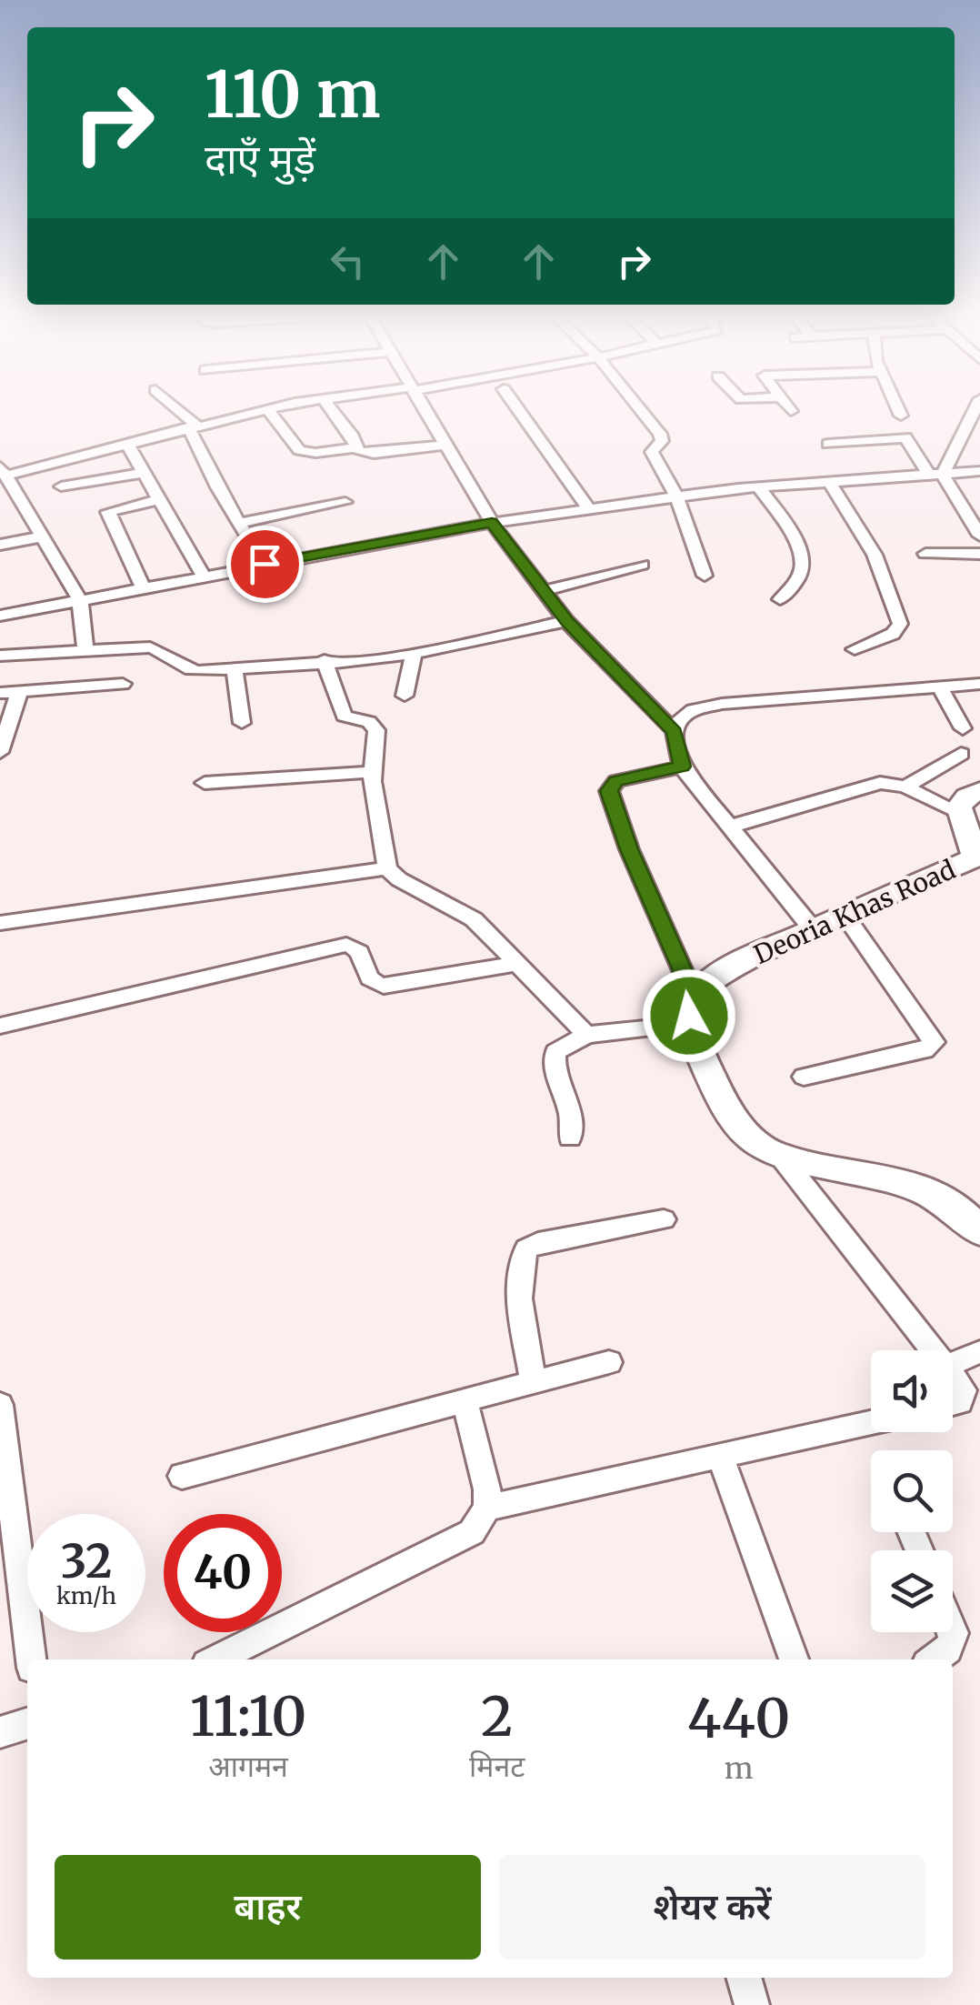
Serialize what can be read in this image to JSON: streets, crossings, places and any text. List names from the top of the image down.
{
  "streets": {
    "street": ["Deoria Khas Road"]
  },
  "page": {
    "turn": ["110 m", "दाएँ मुड़ें"],
    "speed": "32 km/h",
    "limit": "40",
    "eta": [
      "11:10",
      "आगमन",
      "2",
      "मिनट",
      "440",
      "m"
    ],
    "buttons": ["बाहर", "शेयर करें"]
  }
}
